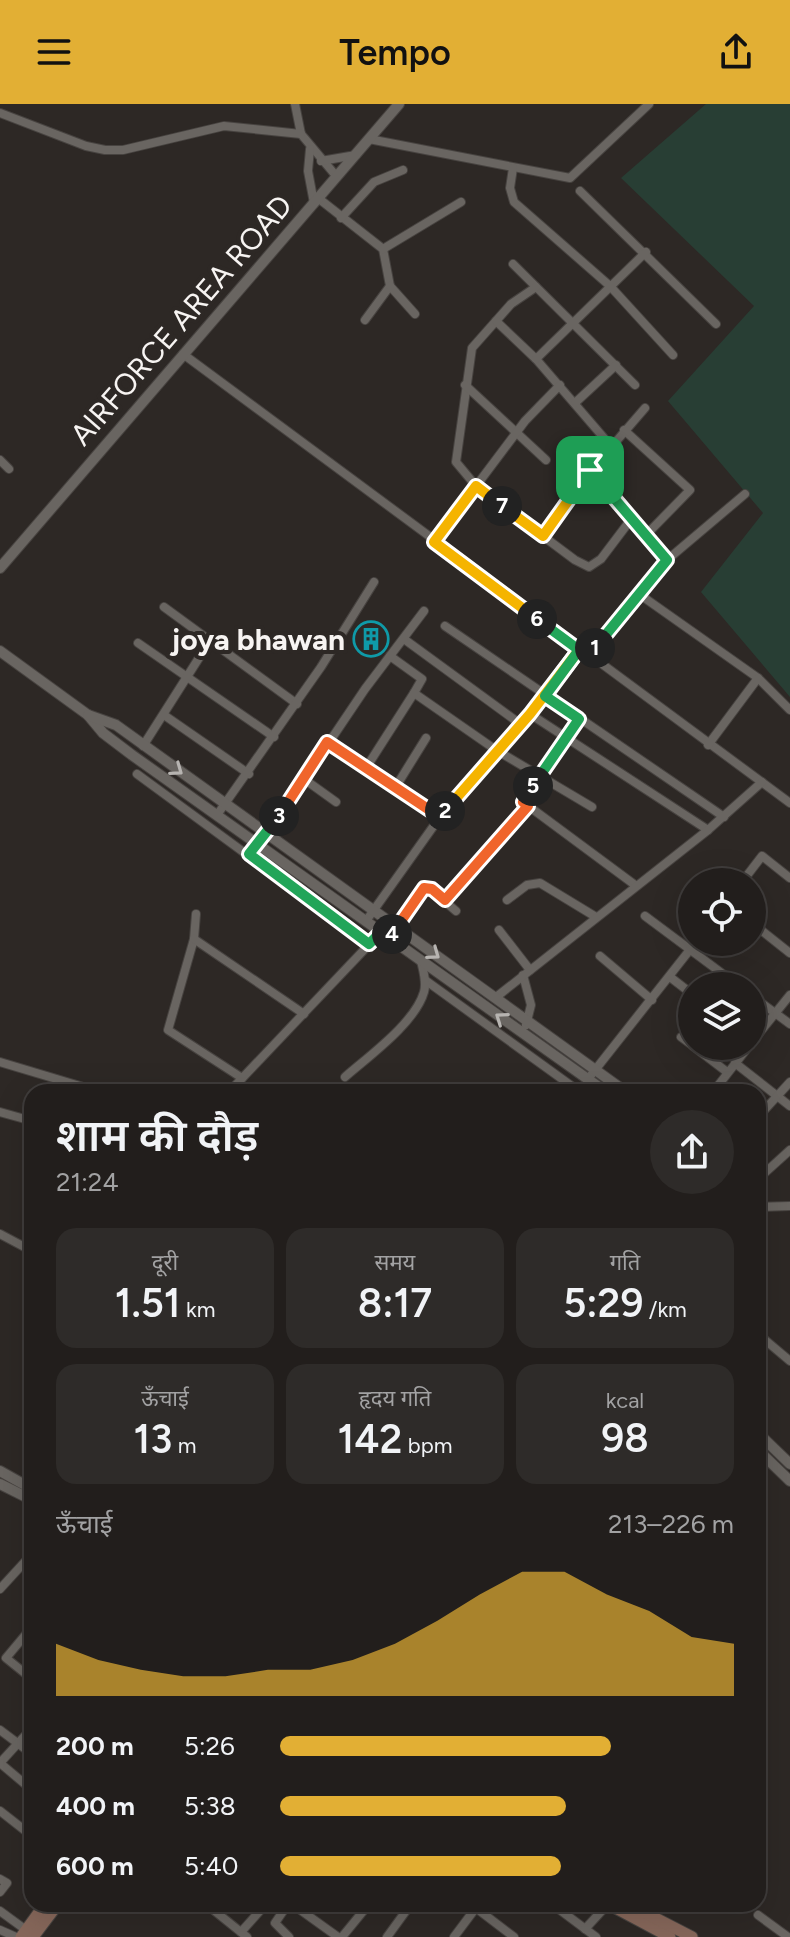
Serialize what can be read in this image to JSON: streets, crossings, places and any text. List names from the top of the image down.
{
  "streets": {
    "street": ["AIRFORCE AREA ROAD"]
  },
  "places": {
    "building": ["joya bhawan"]
  },
  "page": {
    "header": "Tempo",
    "pins": [
      "7",
      "6",
      "1",
      "5",
      "2",
      "3",
      "4"
    ],
    "heading": ["शाम की दौड़", "21:24"],
    "stats": [
      ["दूरी", "1.51 km"],
      ["समय", "8:17"],
      ["गति", "5:29 /km"],
      ["ऊँचाई", "13 m"],
      ["हृदय गति", "142 bpm"],
      ["kcal", "98"]
    ],
    "chart": ["ऊँचाई", "213–226 m"],
    "list": [
      {
        "name": "200 m",
        "note": "5:26"
      },
      {
        "name": "400 m",
        "note": "5:38"
      },
      {
        "name": "600 m",
        "note": "5:40"
      }
    ]
  }
}
